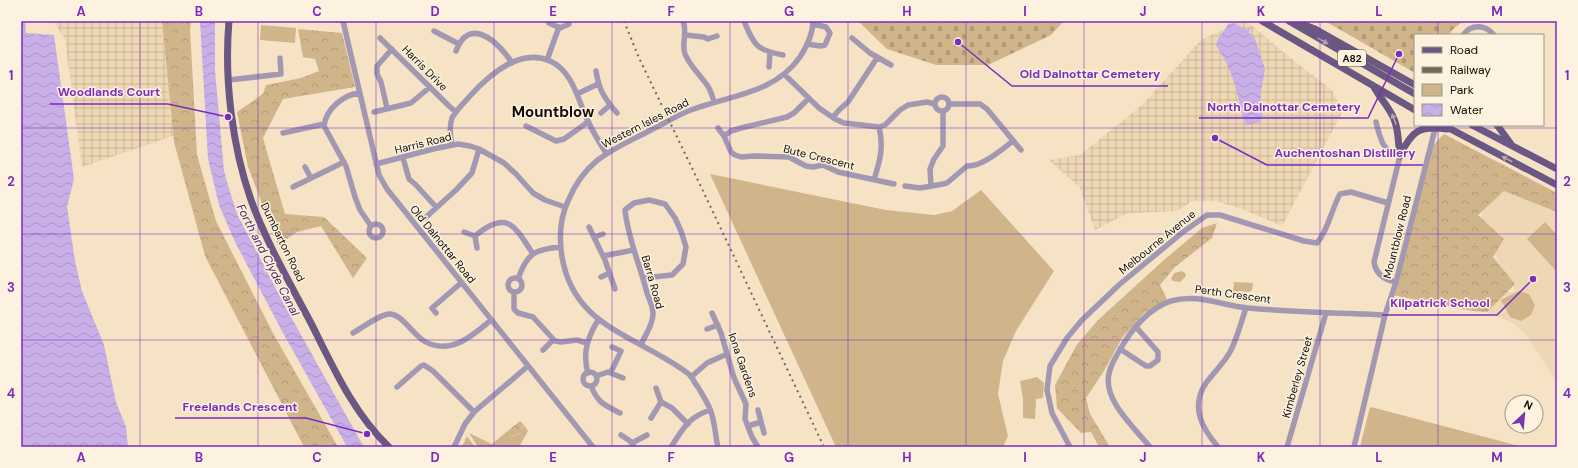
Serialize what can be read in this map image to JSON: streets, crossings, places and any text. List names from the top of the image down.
{
  "streets": {
    "main road": ["A82", "Dumbarton Road"],
    "street": [
      "Harris Drive",
      "Western Isles Road",
      "Harris Road",
      "Bute Crescent",
      "Mountblow Road",
      "Melbourne Avenue",
      "Old Dalnottar Road",
      "Barra Road",
      "Perth Crescent",
      "Iona Gardens",
      "Kimberley Street"
    ]
  },
  "crossings": [
    ["Western Isles Road", "Harris Road"],
    ["Western Isles Road", "Barra Road"],
    ["Harris Road", "Old Dalnottar Road"],
    ["Mountblow Road", "Perth Crescent"],
    ["Perth Crescent", "Kimberley Street"]
  ],
  "districts": ["Mountblow"],
  "water": ["Forth and Clyde Canal"],
  "places": [
    "Old Dalnottar Cemetery",
    "North Dalnottar Cemetery",
    "Woodlands Court",
    "Auchentoshan Distillery",
    "Kilpatrick School",
    "Freelands Crescent"
  ],
  "legend": [
    "Road",
    "Railway",
    "Park",
    "Water"
  ],
  "north": "top right",
  "grid": {
    "columns": [
      "A",
      "B",
      "C",
      "D",
      "E",
      "F",
      "G",
      "H",
      "I",
      "J",
      "K",
      "L",
      "M"
    ],
    "rows": [
      "1",
      "2",
      "3",
      "4"
    ]
  }
}
